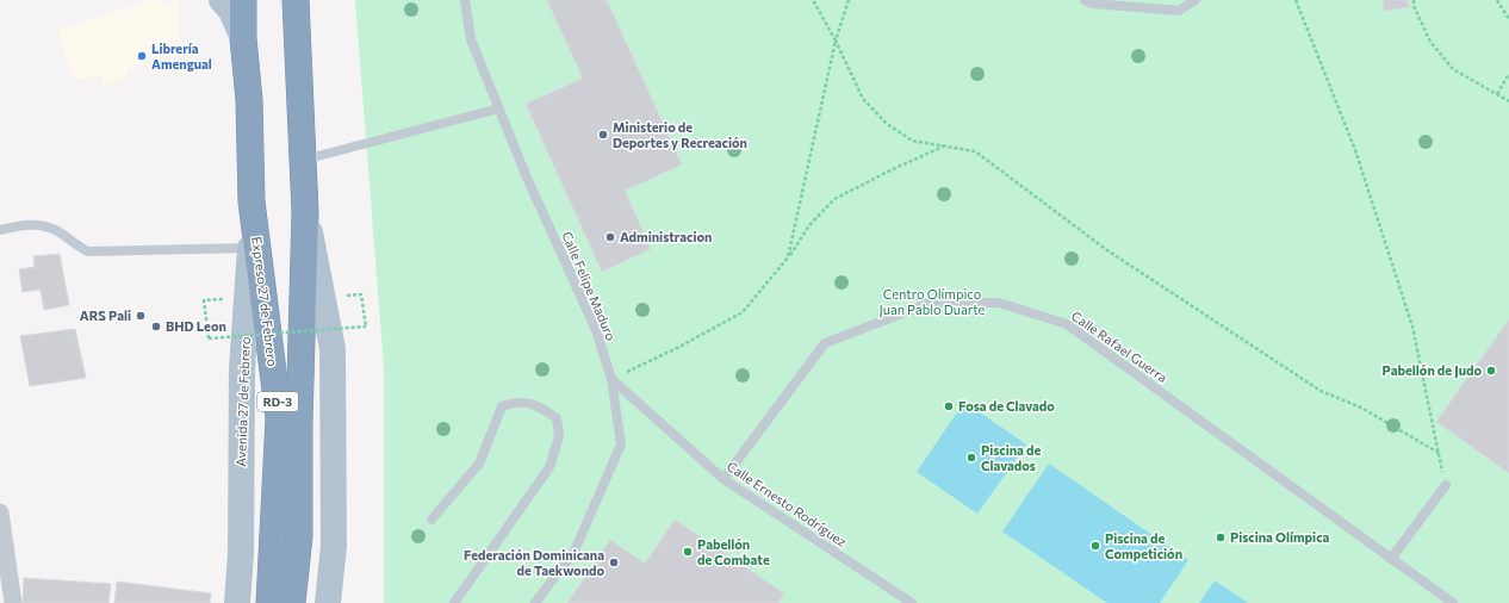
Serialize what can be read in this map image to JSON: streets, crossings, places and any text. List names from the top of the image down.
{
  "streets": {
    "highway": ["Expreso 27 de Febrero", "RD-3"],
    "main road": ["Avenida 27 de Febrero"],
    "lane": ["Calle Felipe Maduro", "Calle Rafael Guerra", "Calle Ernesto Rodríguez"]
  },
  "crossings": [
    ["Calle Felipe Maduro", "Calle Ernesto Rodríguez"],
    ["Expreso 27 de Febrero", "Avenida 27 de Febrero"],
    ["Expreso 27 de Febrero", "RD-3"],
    ["Calle Rafael Guerra", "Calle Ernesto Rodríguez"]
  ],
  "parks": ["Centro Olímpico Juan Pablo Duarte"],
  "places": [
    "Librería Amengual",
    "Ministerio de Deportes y Recreación",
    "Administracion",
    "ARS Pali",
    "BHD Leon",
    "Pabellón de Judo",
    "Fosa de Clavado",
    "Piscina de Clavados",
    "Piscina Olímpica",
    "Piscina de Competición",
    "Pabellón de Combate",
    "Federación Dominicana de Taekwondo"
  ]
}
